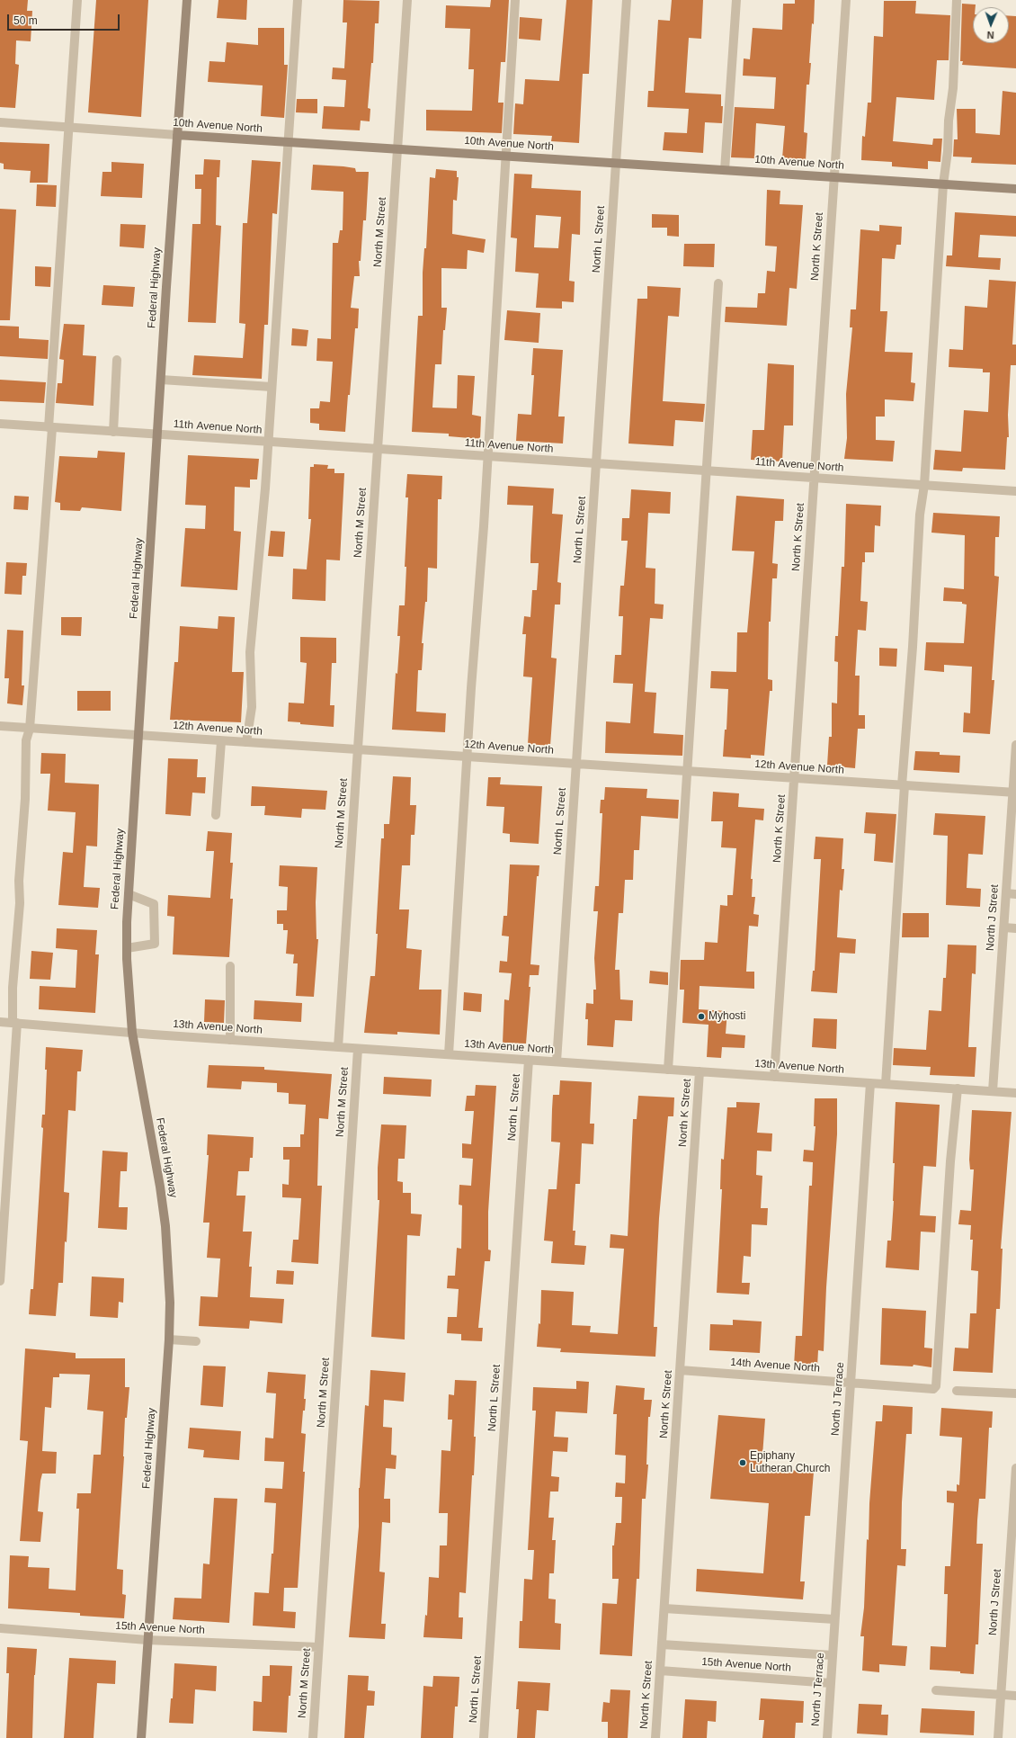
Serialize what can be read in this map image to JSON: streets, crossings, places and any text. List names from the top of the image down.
{
  "streets": {
    "main road": ["10th Avenue North", "Federal Highway"],
    "street": [
      "North M Street",
      "North L Street",
      "North K Street",
      "11th Avenue North",
      "12th Avenue North",
      "North J Street",
      "13th Avenue North",
      "14th Avenue North",
      "North J Terrace",
      "15th Avenue North"
    ]
  },
  "crossings": [
    ["10th Avenue North", "North M Street"],
    ["10th Avenue North", "North L Street"],
    ["10th Avenue North", "North K Street"],
    ["10th Avenue North", "Federal Highway"],
    ["North M Street", "11th Avenue North"],
    ["North M Street", "12th Avenue North"],
    ["North M Street", "13th Avenue North"],
    ["North M Street", "15th Avenue North"],
    ["North L Street", "11th Avenue North"],
    ["North L Street", "12th Avenue North"],
    ["North L Street", "13th Avenue North"],
    ["North K Street", "11th Avenue North"],
    ["North K Street", "12th Avenue North"],
    ["North K Street", "13th Avenue North"],
    ["North K Street", "14th Avenue North"],
    ["North K Street", "15th Avenue North"],
    ["Federal Highway", "11th Avenue North"],
    ["Federal Highway", "12th Avenue North"],
    ["Federal Highway", "13th Avenue North"],
    ["Federal Highway", "15th Avenue North"],
    ["12th Avenue North", "North J Street"],
    ["North J Street", "13th Avenue North"],
    ["13th Avenue North", "14th Avenue North"],
    ["13th Avenue North", "North J Terrace"],
    ["14th Avenue North", "North J Terrace"],
    ["North J Terrace", "15th Avenue North"]
  ],
  "places": ["Myhosti", "Epiphany Lutheran Church"],
  "scale_bar": "50 m",
  "north": "bottom"
}
